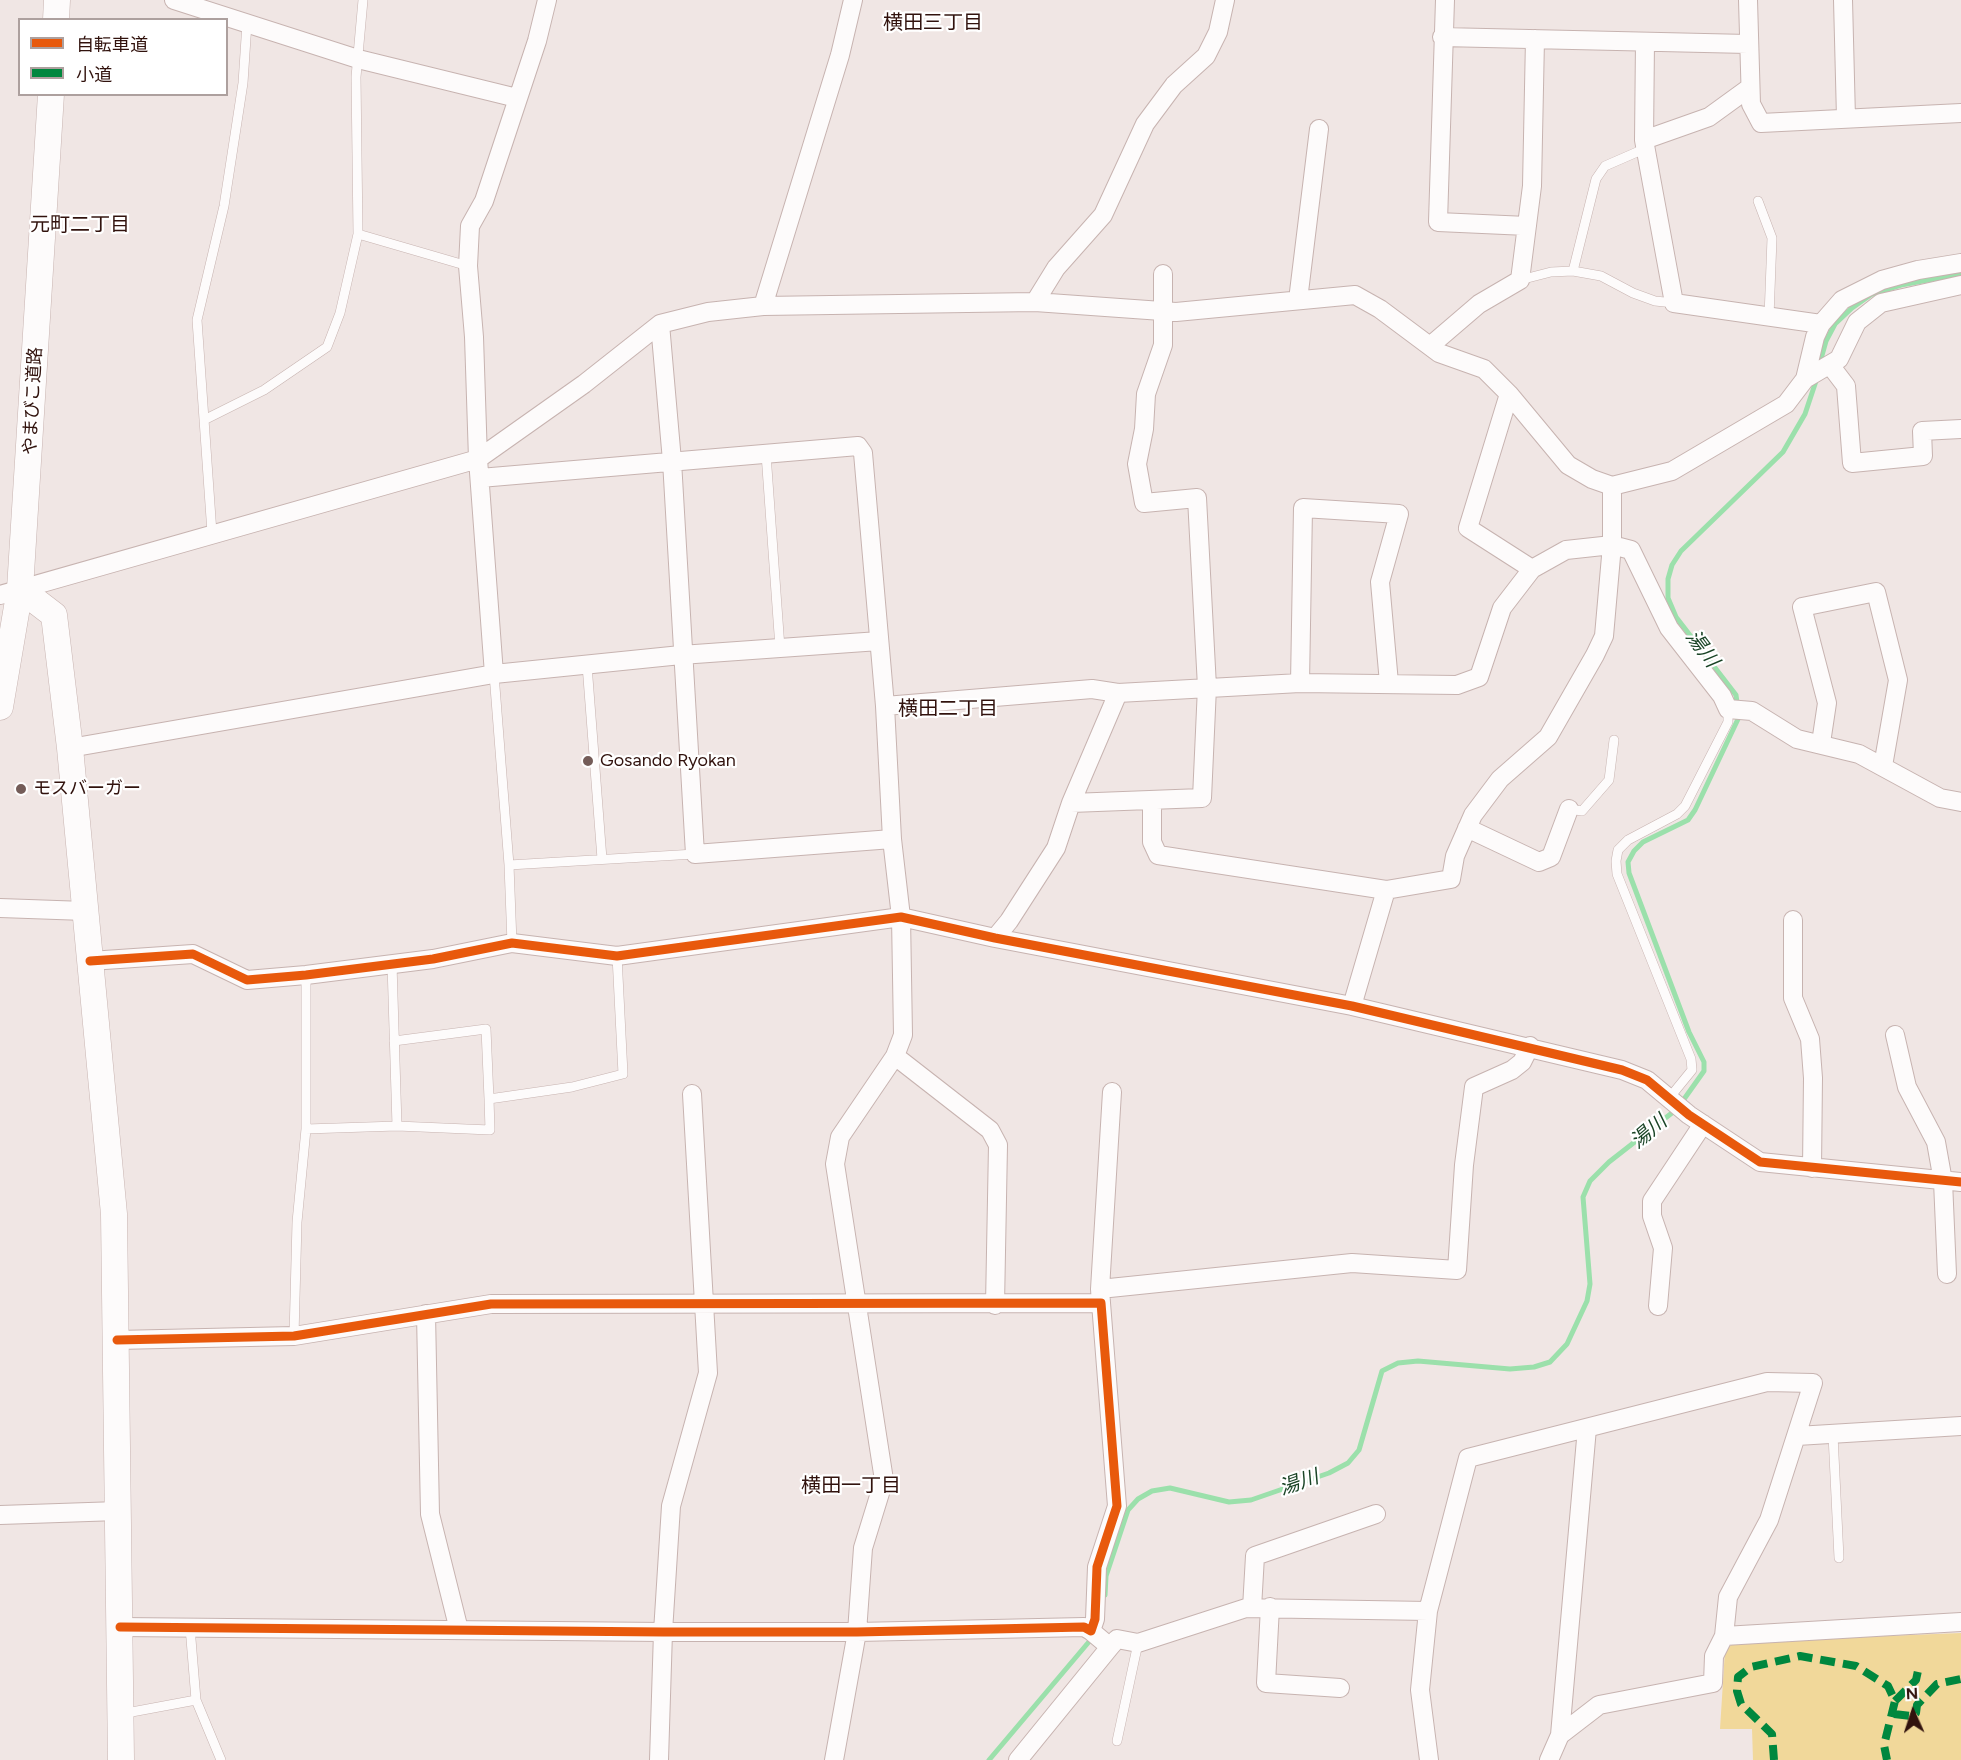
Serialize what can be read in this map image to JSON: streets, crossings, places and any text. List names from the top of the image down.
{
  "streets": {
    "street": ["やまびこ道路"]
  },
  "districts": [
    "横田三丁目",
    "元町二丁目",
    "横田二丁目",
    "横田一丁目"
  ],
  "water": ["湯川"],
  "places": ["Gosando Ryokan", "モスバーガー"],
  "legend": ["自転車道", "小道"],
  "north": "top"
}
